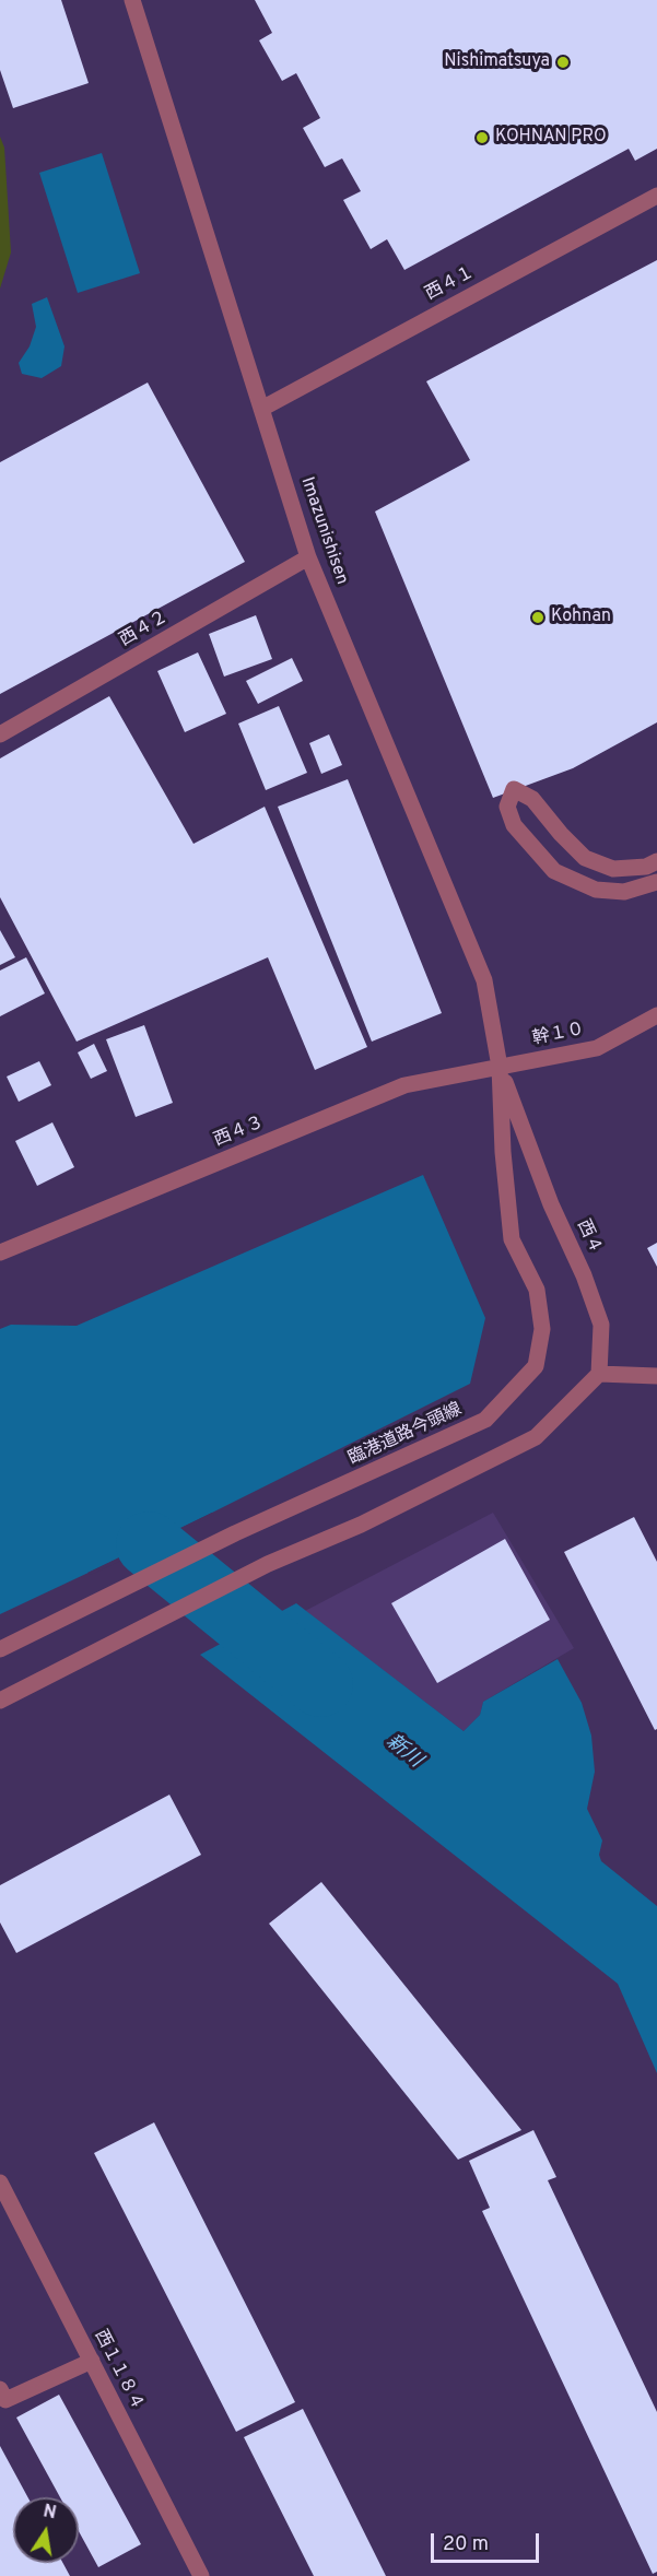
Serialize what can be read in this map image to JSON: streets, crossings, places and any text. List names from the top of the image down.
{
  "streets": {
    "street": [
      "西４１",
      "Imazunishisen",
      "西４２",
      "幹１０",
      "西４３",
      "西４",
      "臨港道路今頭線",
      "西１１８４"
    ]
  },
  "crossings": [
    ["西４１", "Imazunishisen"],
    ["Imazunishisen", "西４２"],
    ["Imazunishisen", "幹１０"],
    ["Imazunishisen", "西４３"],
    ["Imazunishisen", "西４"],
    ["Imazunishisen", "臨港道路今頭線"],
    ["幹１０", "西４３"],
    ["幹１０", "西４"],
    ["幹１０", "臨港道路今頭線"],
    ["西４３", "西４"],
    ["西４３", "臨港道路今頭線"],
    ["西４", "臨港道路今頭線"]
  ],
  "water": ["新川"],
  "places": ["Nishimatsuya", "KOHNAN PRO", "Kohnan"],
  "scale_bar": "20 m",
  "north": "top"
}
